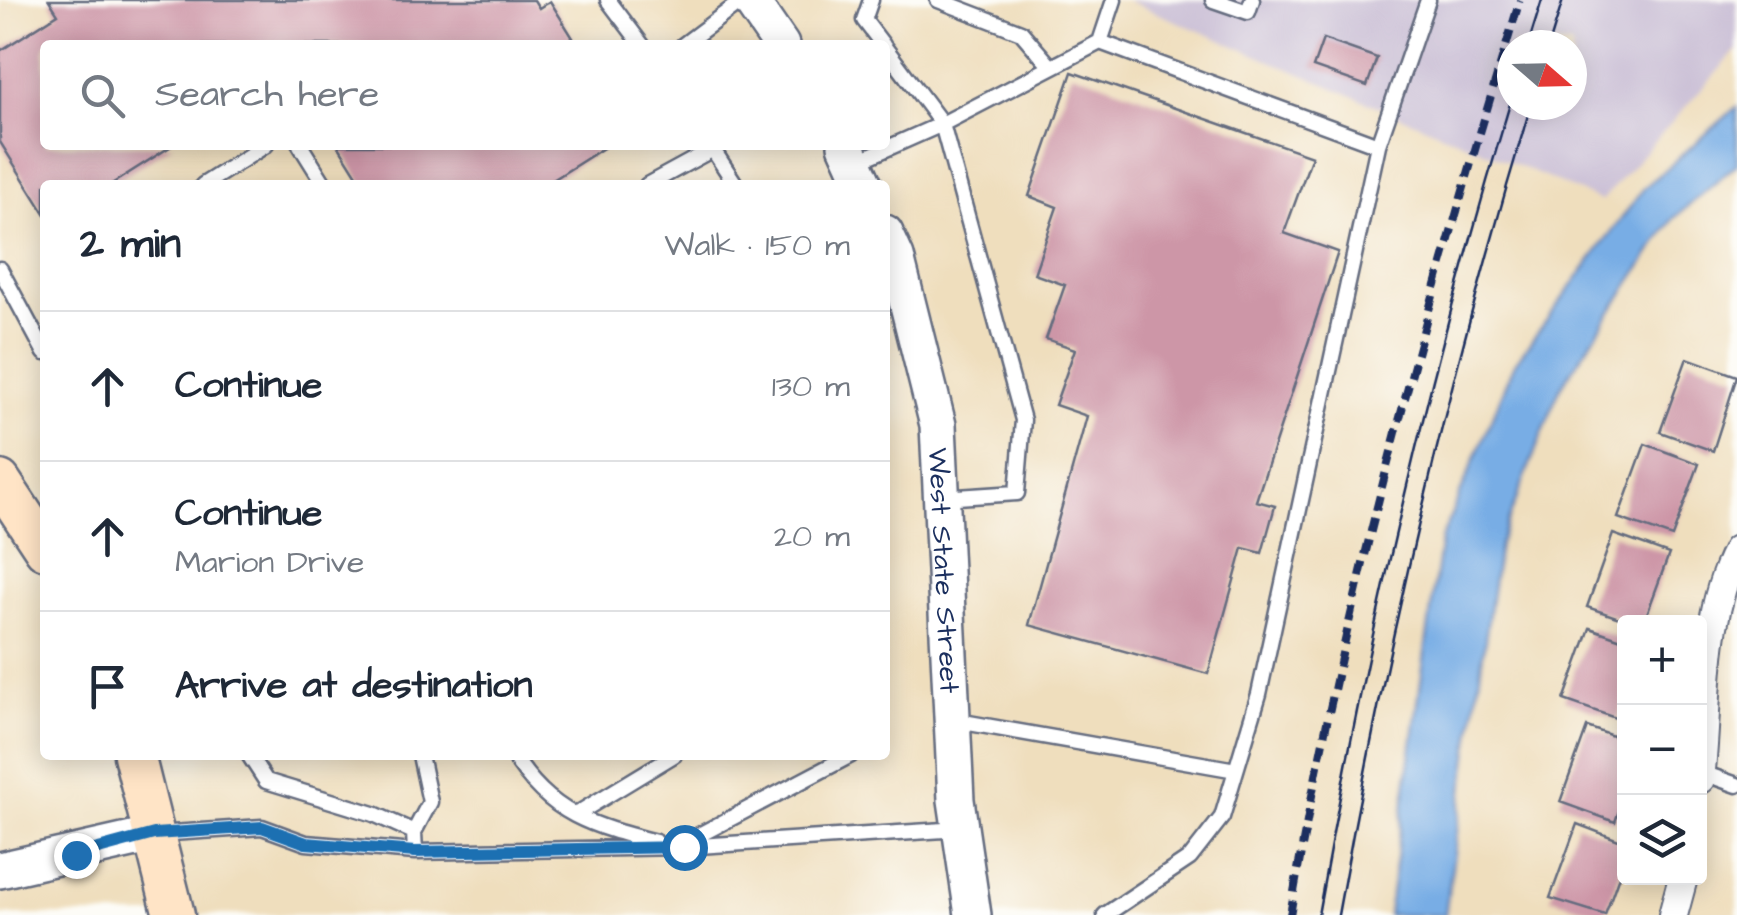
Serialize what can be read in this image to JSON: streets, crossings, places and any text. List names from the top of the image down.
{
  "streets": {
    "street": ["West State Street"]
  },
  "north": "right",
  "page": {
    "search": "Search here",
    "heading": ["2 min", "Walk · 150 m"],
    "list": [
      ["Continue", "130 m"],
      ["Continue", "Marion Drive", "20 m"],
      "Arrive at destination"
    ],
    "map_buttons": ["+", "−"]
  }
}
